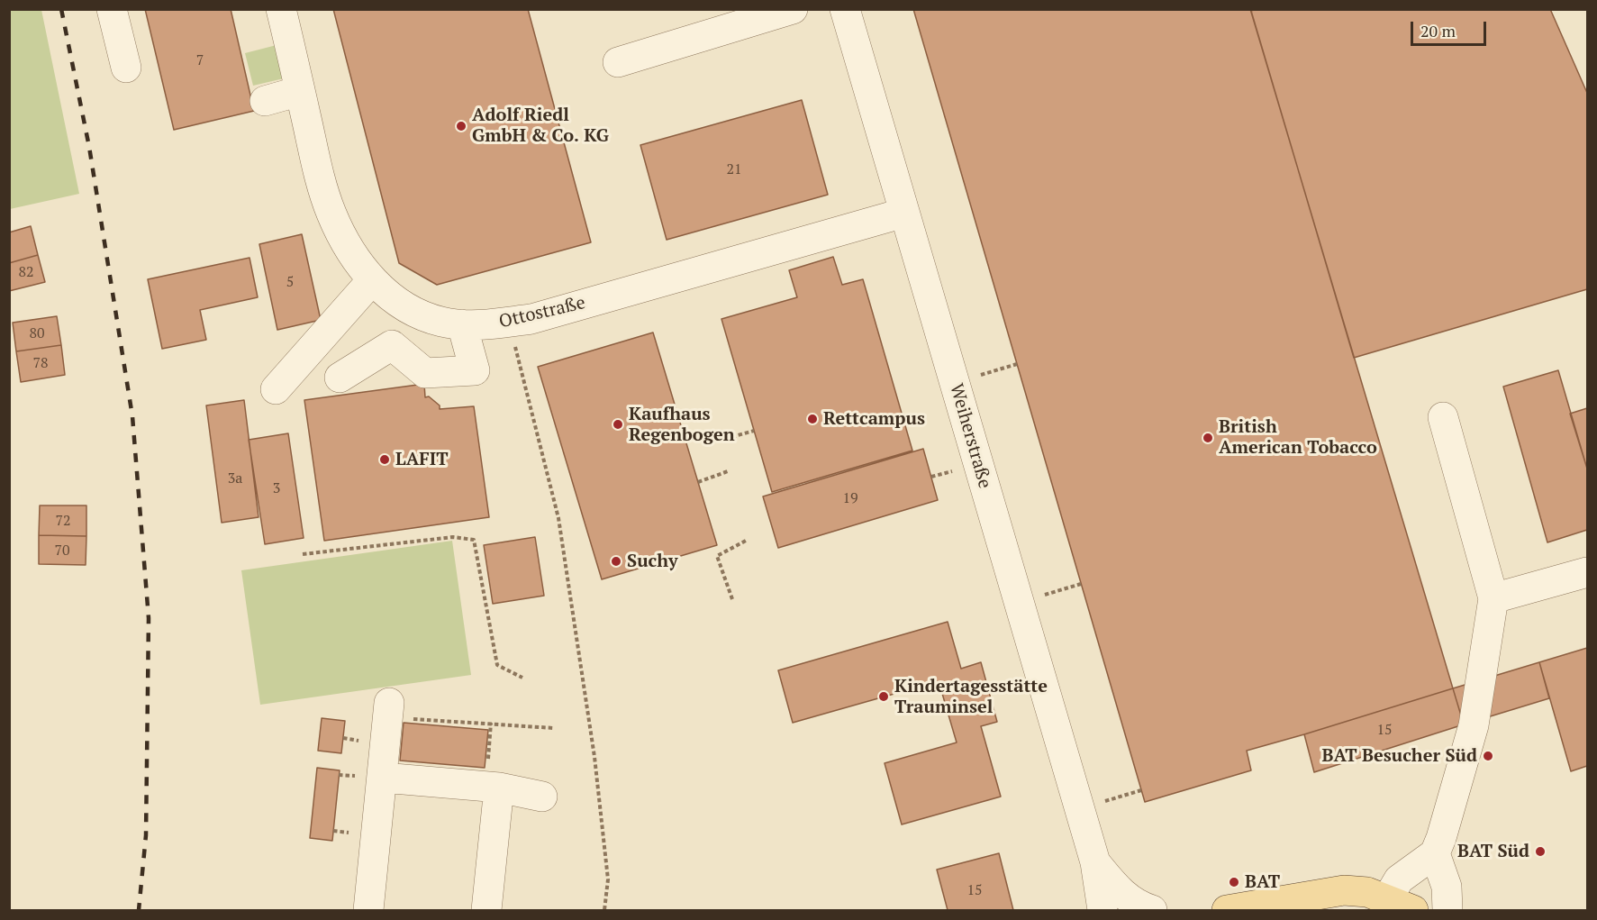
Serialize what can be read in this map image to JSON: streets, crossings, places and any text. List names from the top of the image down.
{
  "streets": {
    "street": ["Ottostraße", "Weiherstraße"]
  },
  "crossings": [
    ["Ottostraße", "Weiherstraße"]
  ],
  "places": [
    "Adolf Riedl GmbH & Co. KG",
    "Rettcampus",
    "Kaufhaus Regenbogen",
    "British American Tobacco",
    "LAFIT",
    "Suchy",
    "Kindertagesstätte Trauminsel",
    "BAT Besucher Süd",
    "BAT Süd",
    "BAT"
  ],
  "house_numbers": [
    "7",
    "21",
    "82",
    "5",
    "80",
    "78",
    "3a",
    "3",
    "19",
    "72",
    "70",
    "15",
    "15"
  ],
  "scale_bar": "20 m"
}
